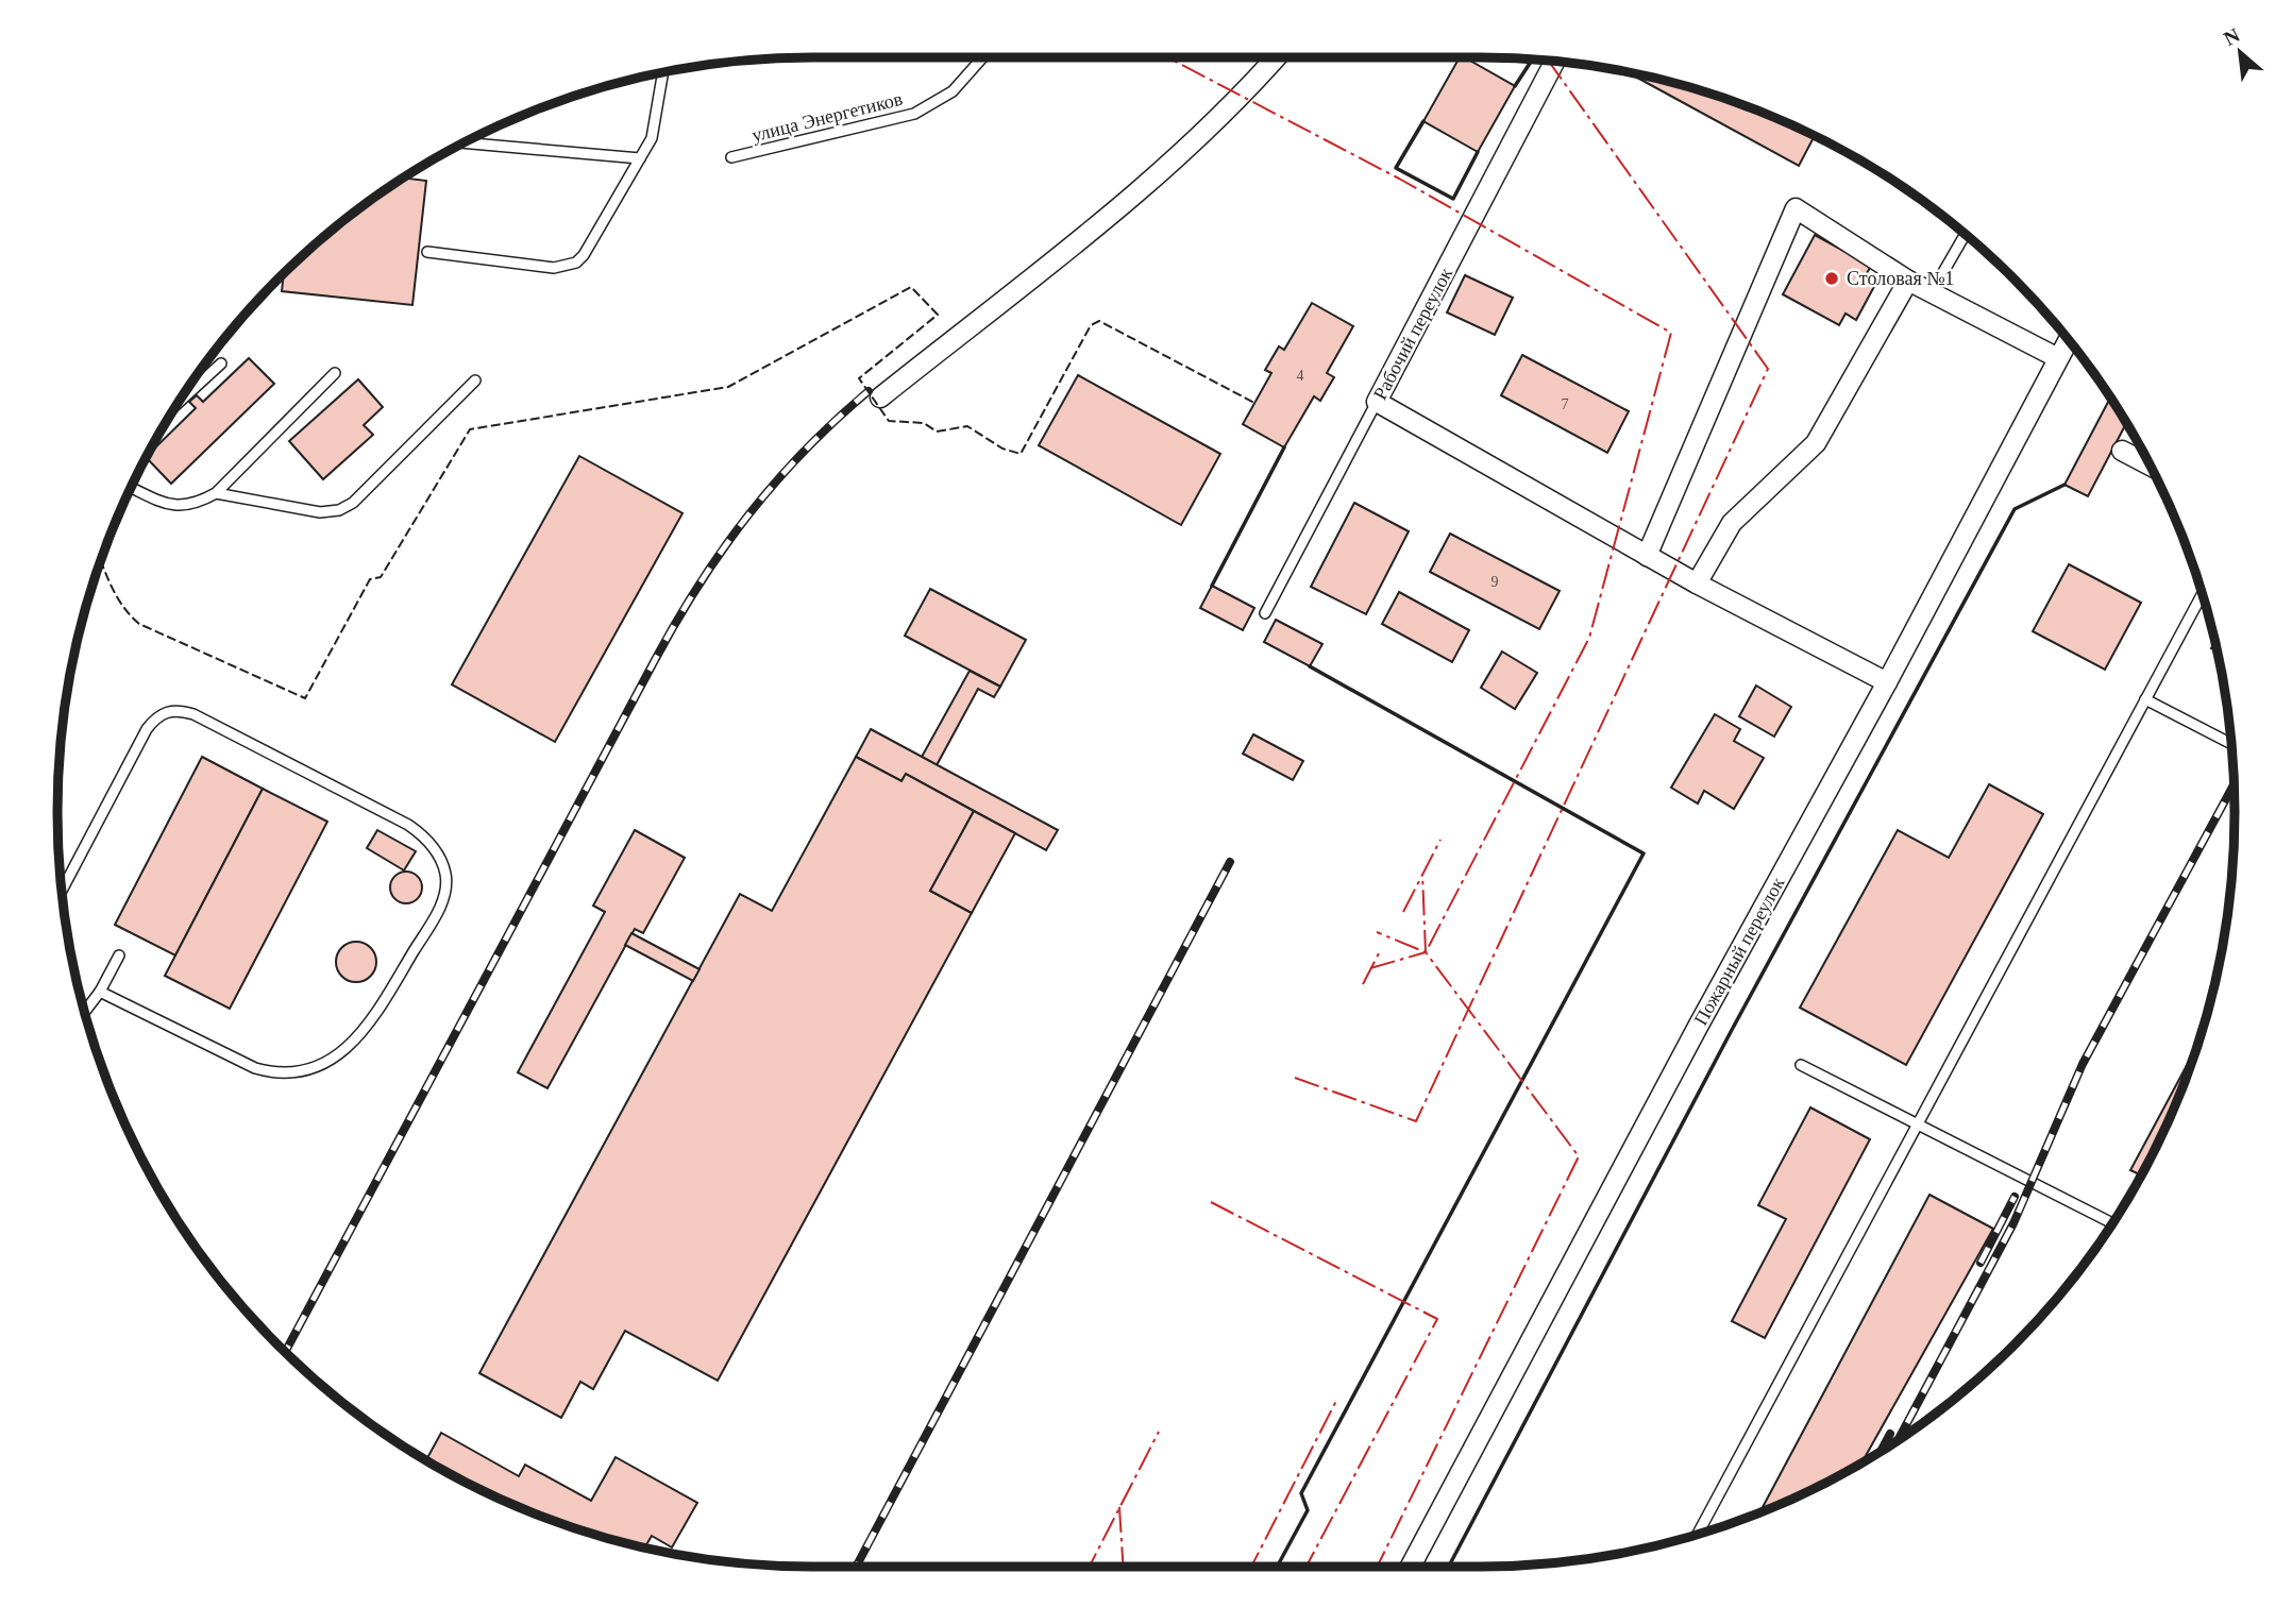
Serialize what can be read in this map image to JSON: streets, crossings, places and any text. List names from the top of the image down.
{
  "streets": {
    "street": ["Рабочий переулок", "Пожарный переулок"],
    "lane": ["улица Энергетиков"]
  },
  "places": ["Столовая №1"],
  "house_numbers": ["4", "7", "9"],
  "north": "top left"
}
